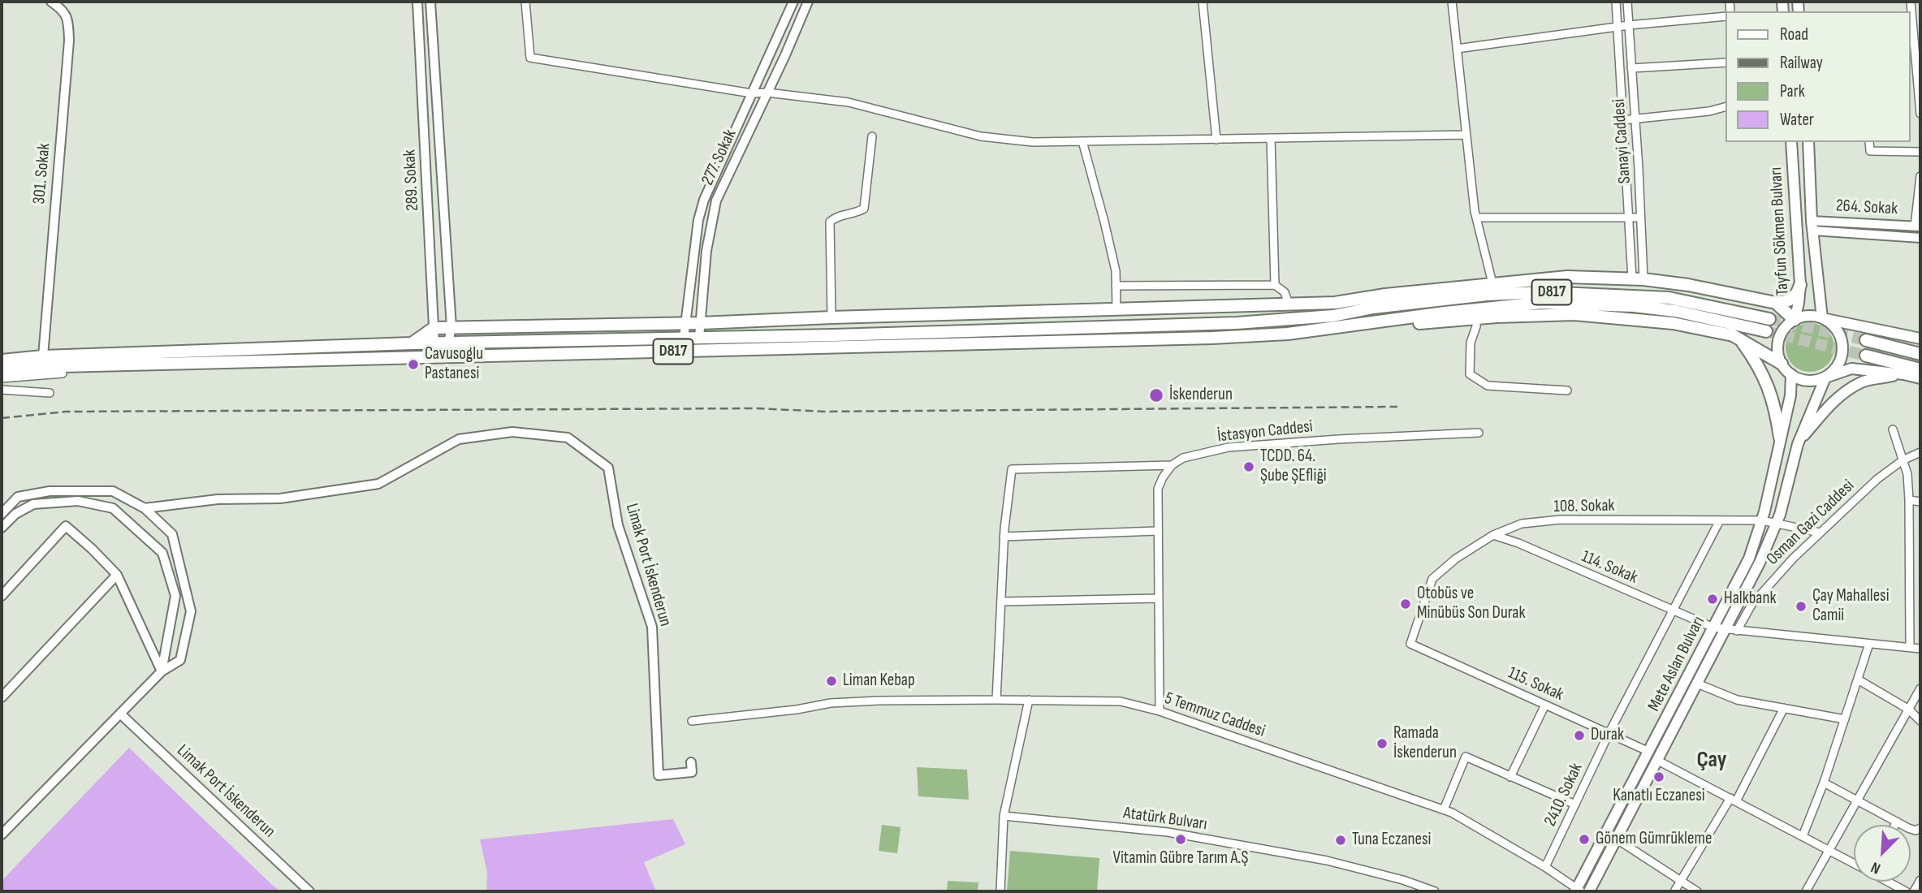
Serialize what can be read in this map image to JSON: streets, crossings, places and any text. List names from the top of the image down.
{
  "streets": {
    "highway": ["D817"],
    "main road": ["Tayfun Sökmen Bulvarı", "Mete Aslan Bulvarı"],
    "street": [
      "Sanayi Caddesi",
      "277. Sokak",
      "301. Sokak",
      "289. Sokak",
      "264. Sokak",
      "İstasyon Caddesi",
      "108. Sokak",
      "Osman Gazi Caddesi",
      "Limak Port İskenderun",
      "114. Sokak",
      "115. Sokak",
      "5 Temmuz Caddesi",
      "2410. Sokak",
      "Atatürk Bulvarı"
    ]
  },
  "crossings": [
    ["277. Sokak", "D817"],
    ["301. Sokak", "D817"],
    ["289. Sokak", "D817"],
    ["264. Sokak", "Tayfun Sökmen Bulvarı"],
    ["Tayfun Sökmen Bulvarı", "Mete Aslan Bulvarı"],
    ["108. Sokak", "Osman Gazi Caddesi"],
    ["108. Sokak", "114. Sokak"],
    ["108. Sokak", "Mete Aslan Bulvarı"],
    ["108. Sokak", "115. Sokak"],
    ["108. Sokak", "2410. Sokak"],
    ["Osman Gazi Caddesi", "114. Sokak"],
    ["114. Sokak", "Mete Aslan Bulvarı"],
    ["114. Sokak", "2410. Sokak"],
    ["Mete Aslan Bulvarı", "115. Sokak"],
    ["Mete Aslan Bulvarı", "5 Temmuz Caddesi"],
    ["115. Sokak", "2410. Sokak"],
    ["5 Temmuz Caddesi", "2410. Sokak"]
  ],
  "districts": ["Çay"],
  "places": [
    "Cavusoglu Pastanesi",
    "İskenderun",
    "TCDD. 64. Şube ŞEfliği",
    "Halkbank",
    "Otobüs ve Minübüs Son Durak",
    "Çay Mahallesi Camii",
    "Liman Kebap",
    "Durak",
    "Ramada İskenderun",
    "Kanatlı Eczanesi",
    "Vitamin Gübre Tarım A.Ş",
    "Gönem Gümrükleme",
    "Tuna Eczanesi"
  ],
  "legend": [
    "Road",
    "Railway",
    "Park",
    "Water"
  ],
  "north": "bottom left"
}
